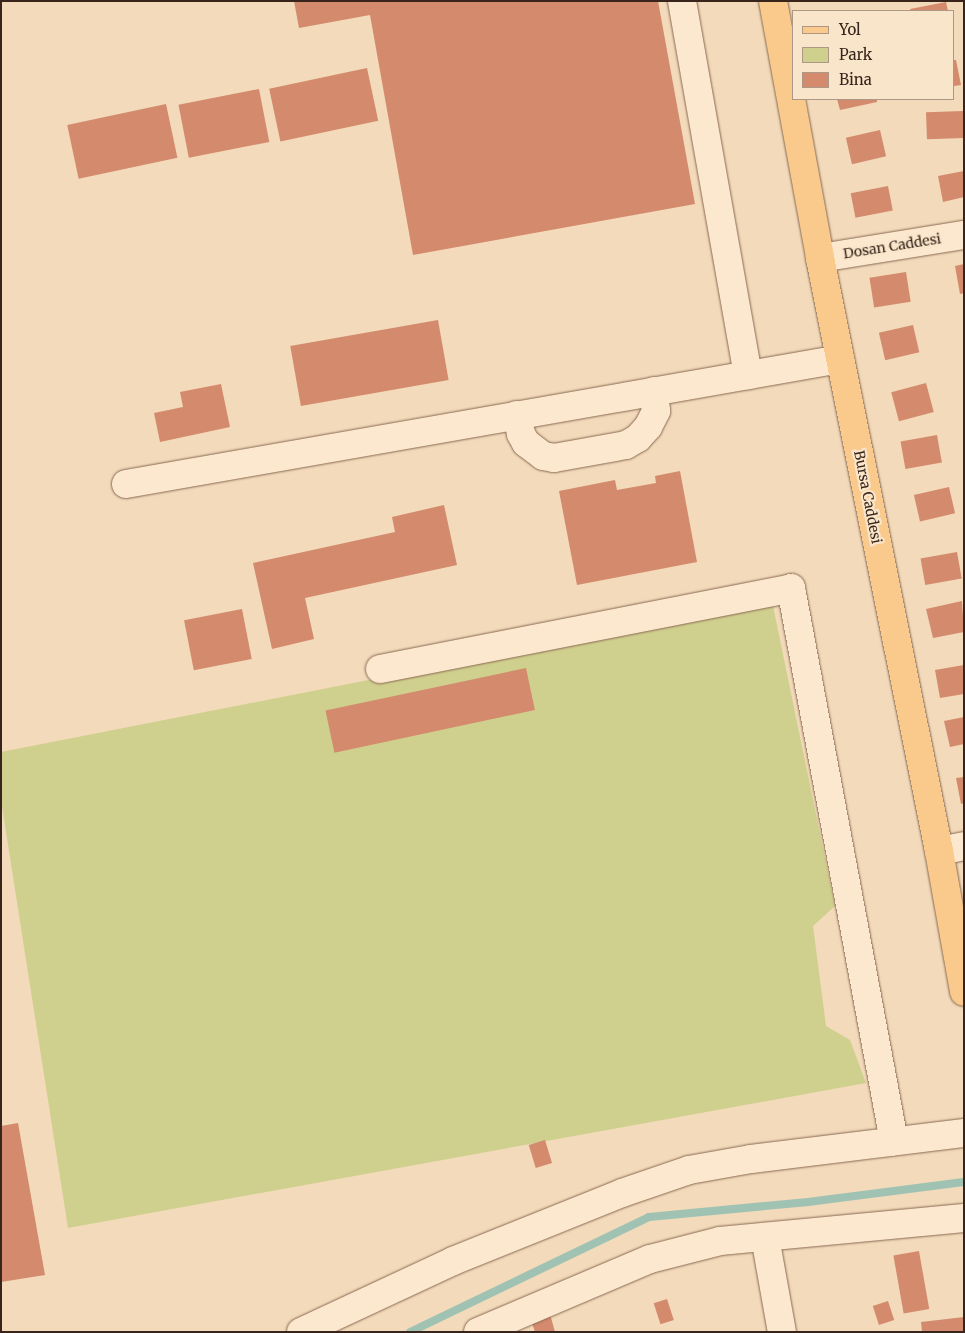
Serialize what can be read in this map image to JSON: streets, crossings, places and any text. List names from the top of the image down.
{
  "streets": {
    "main road": ["Bursa Caddesi"],
    "street": ["Dosan Caddesi"]
  },
  "crossings": [
    ["Dosan Caddesi", "Bursa Caddesi"]
  ],
  "legend": ["Yol", "Park", "Bina"]
}
